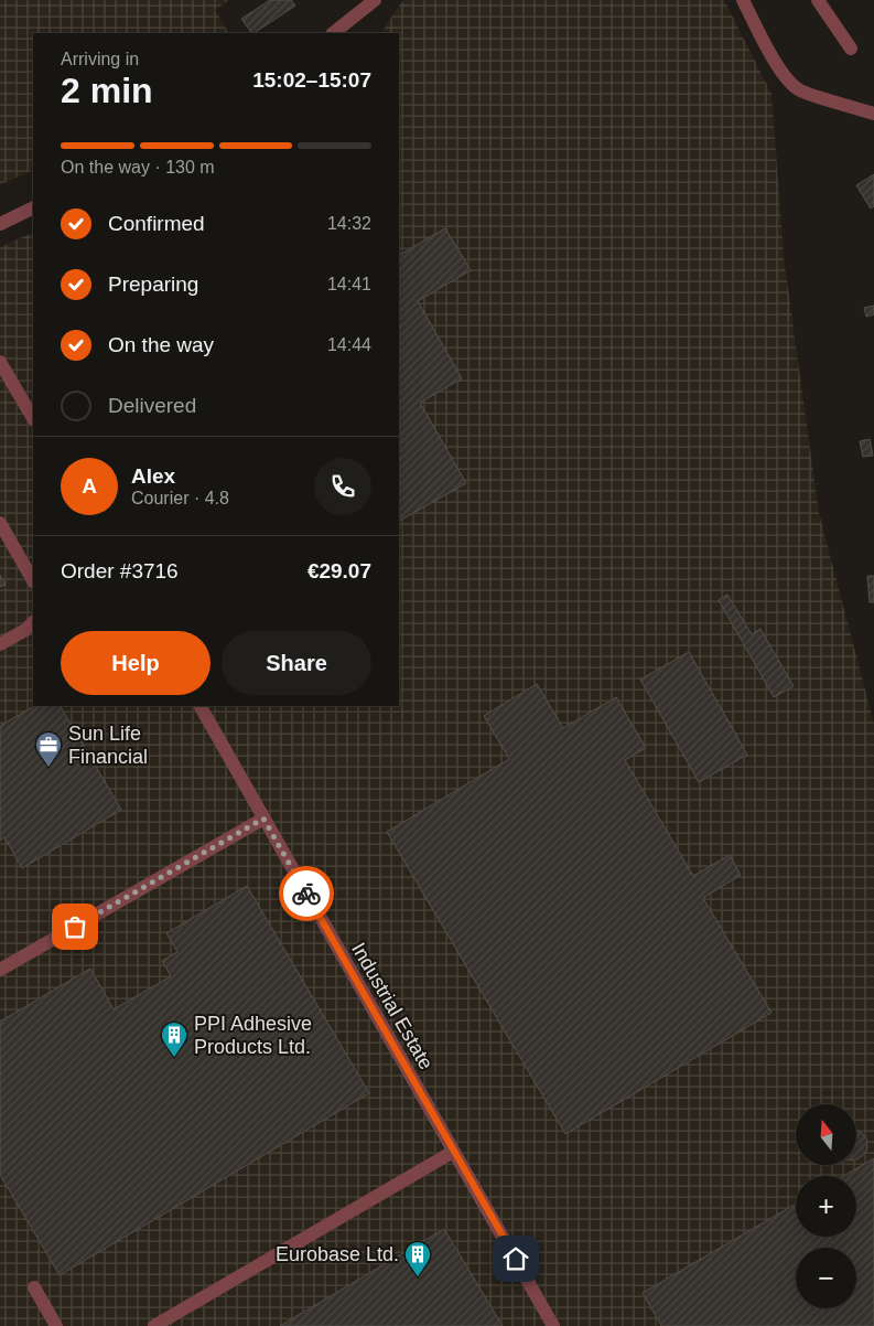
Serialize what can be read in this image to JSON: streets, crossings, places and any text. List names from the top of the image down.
{
  "streets": {
    "street": ["Industrial Estate"]
  },
  "places": {
    "office": ["Sun Life Financial"],
    "building": ["PPI Adhesive Products Ltd.", "Eurobase Ltd."]
  },
  "north": "top",
  "page": {
    "heading": ["2 min", "Arriving in", "15:02–15:07"],
    "panel": [
      "Alex",
      "Courier · 4.8",
      "Order #3716",
      "€29.07"
    ],
    "bar": "On the way · 130 m",
    "list": [
      ["Confirmed", "14:32"],
      ["Preparing", "14:41"],
      ["On the way", "14:44"],
      "Delivered"
    ],
    "round": "A",
    "buttons": ["Help", "Share"],
    "map_buttons": ["+", "−"]
  }
}
